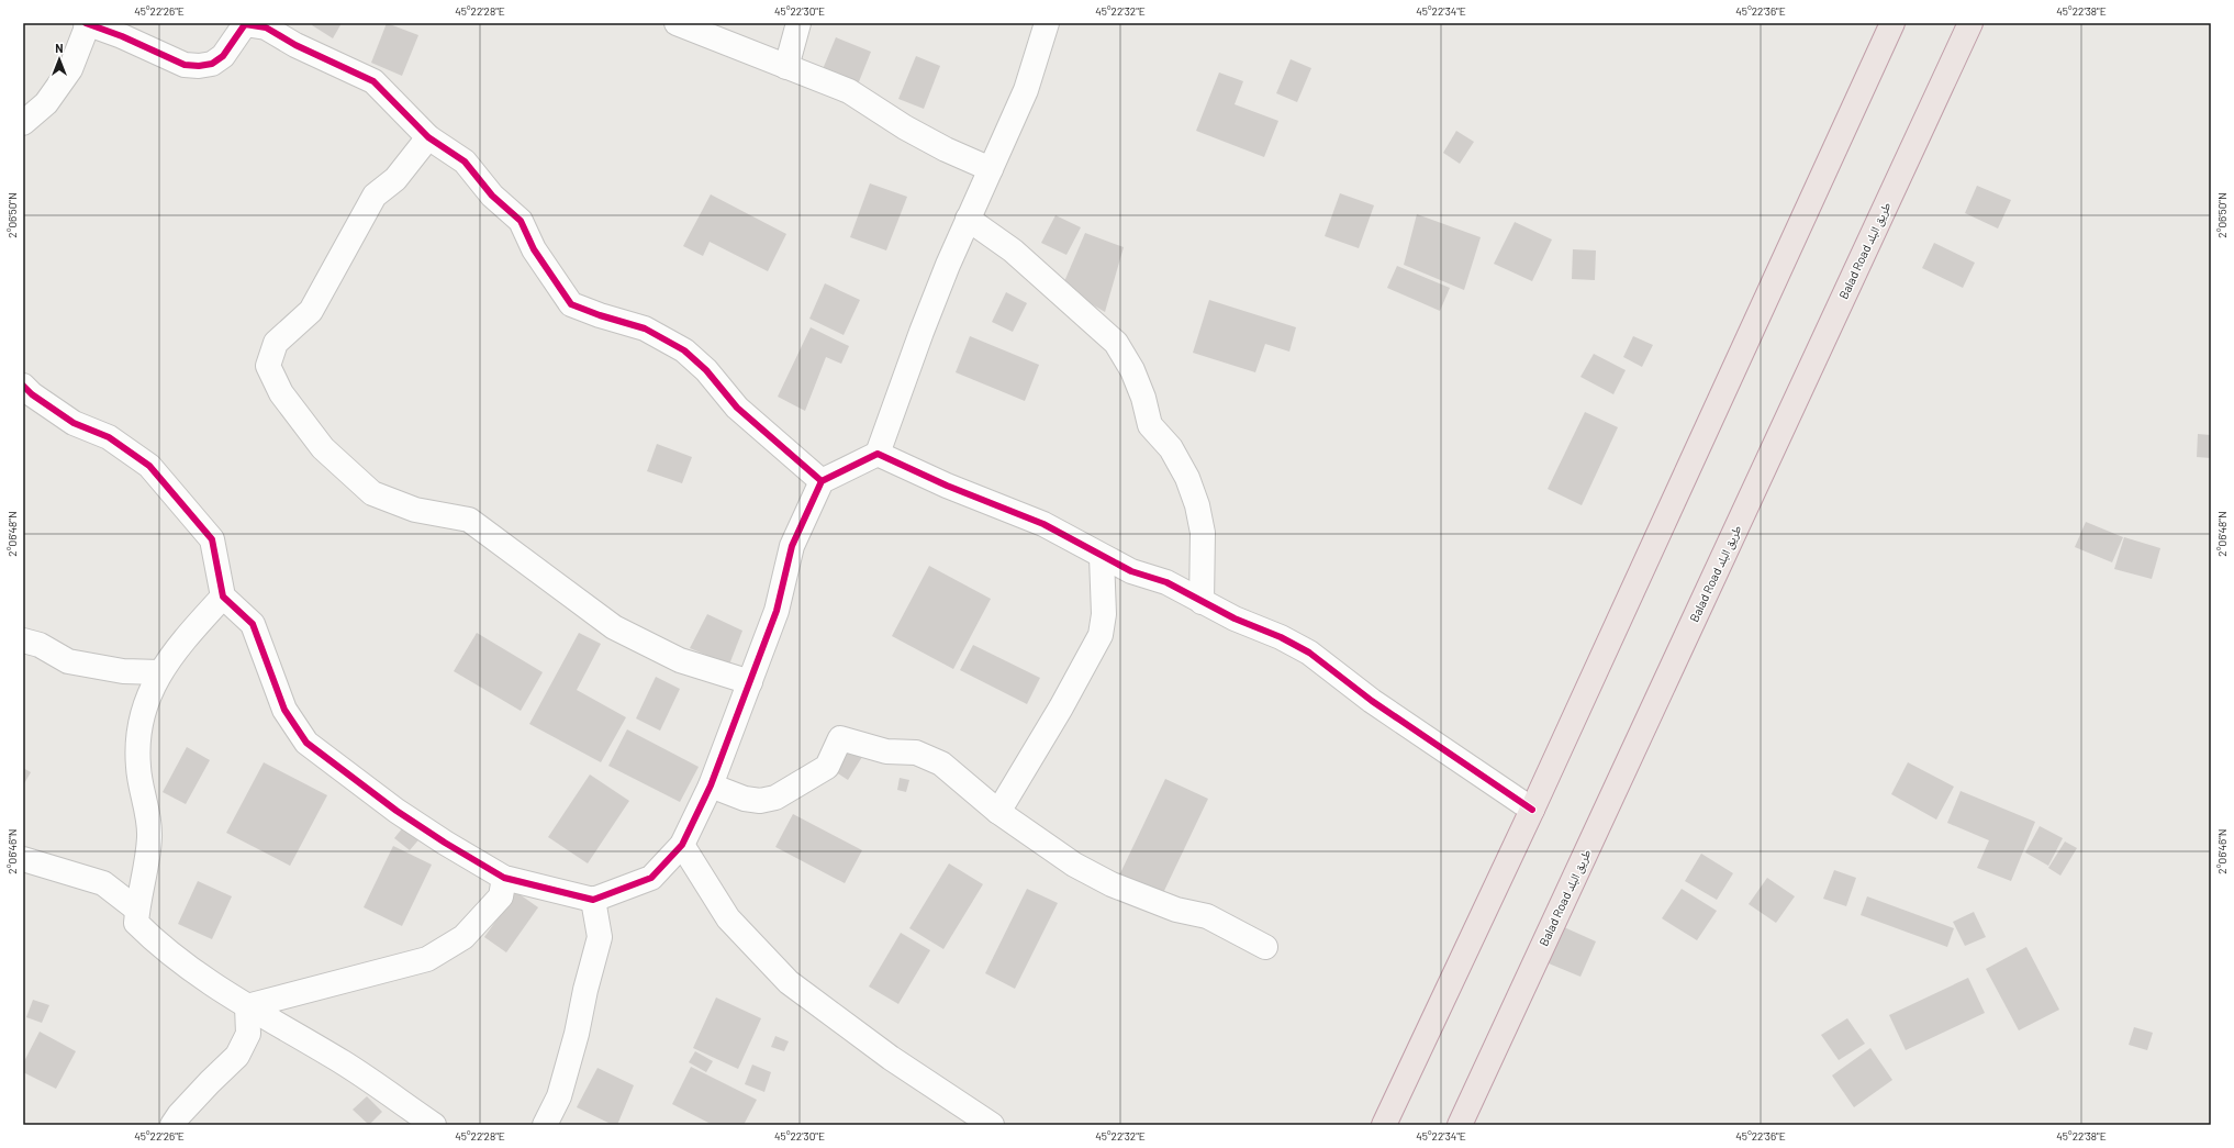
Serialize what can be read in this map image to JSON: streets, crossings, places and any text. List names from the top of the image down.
{
  "streets": {
    "highway": ["Balad Road طريق البلد"]
  },
  "north": "top",
  "coordinates": [
    "45°22'26\"E",
    "45°22'28\"E",
    "45°22'30\"E",
    "45°22'32\"E",
    "45°22'34\"E",
    "45°22'36\"E",
    "45°22'38\"E",
    "2°06'50\"N",
    "2°06'48\"N",
    "2°06'46\"N"
  ]
}
